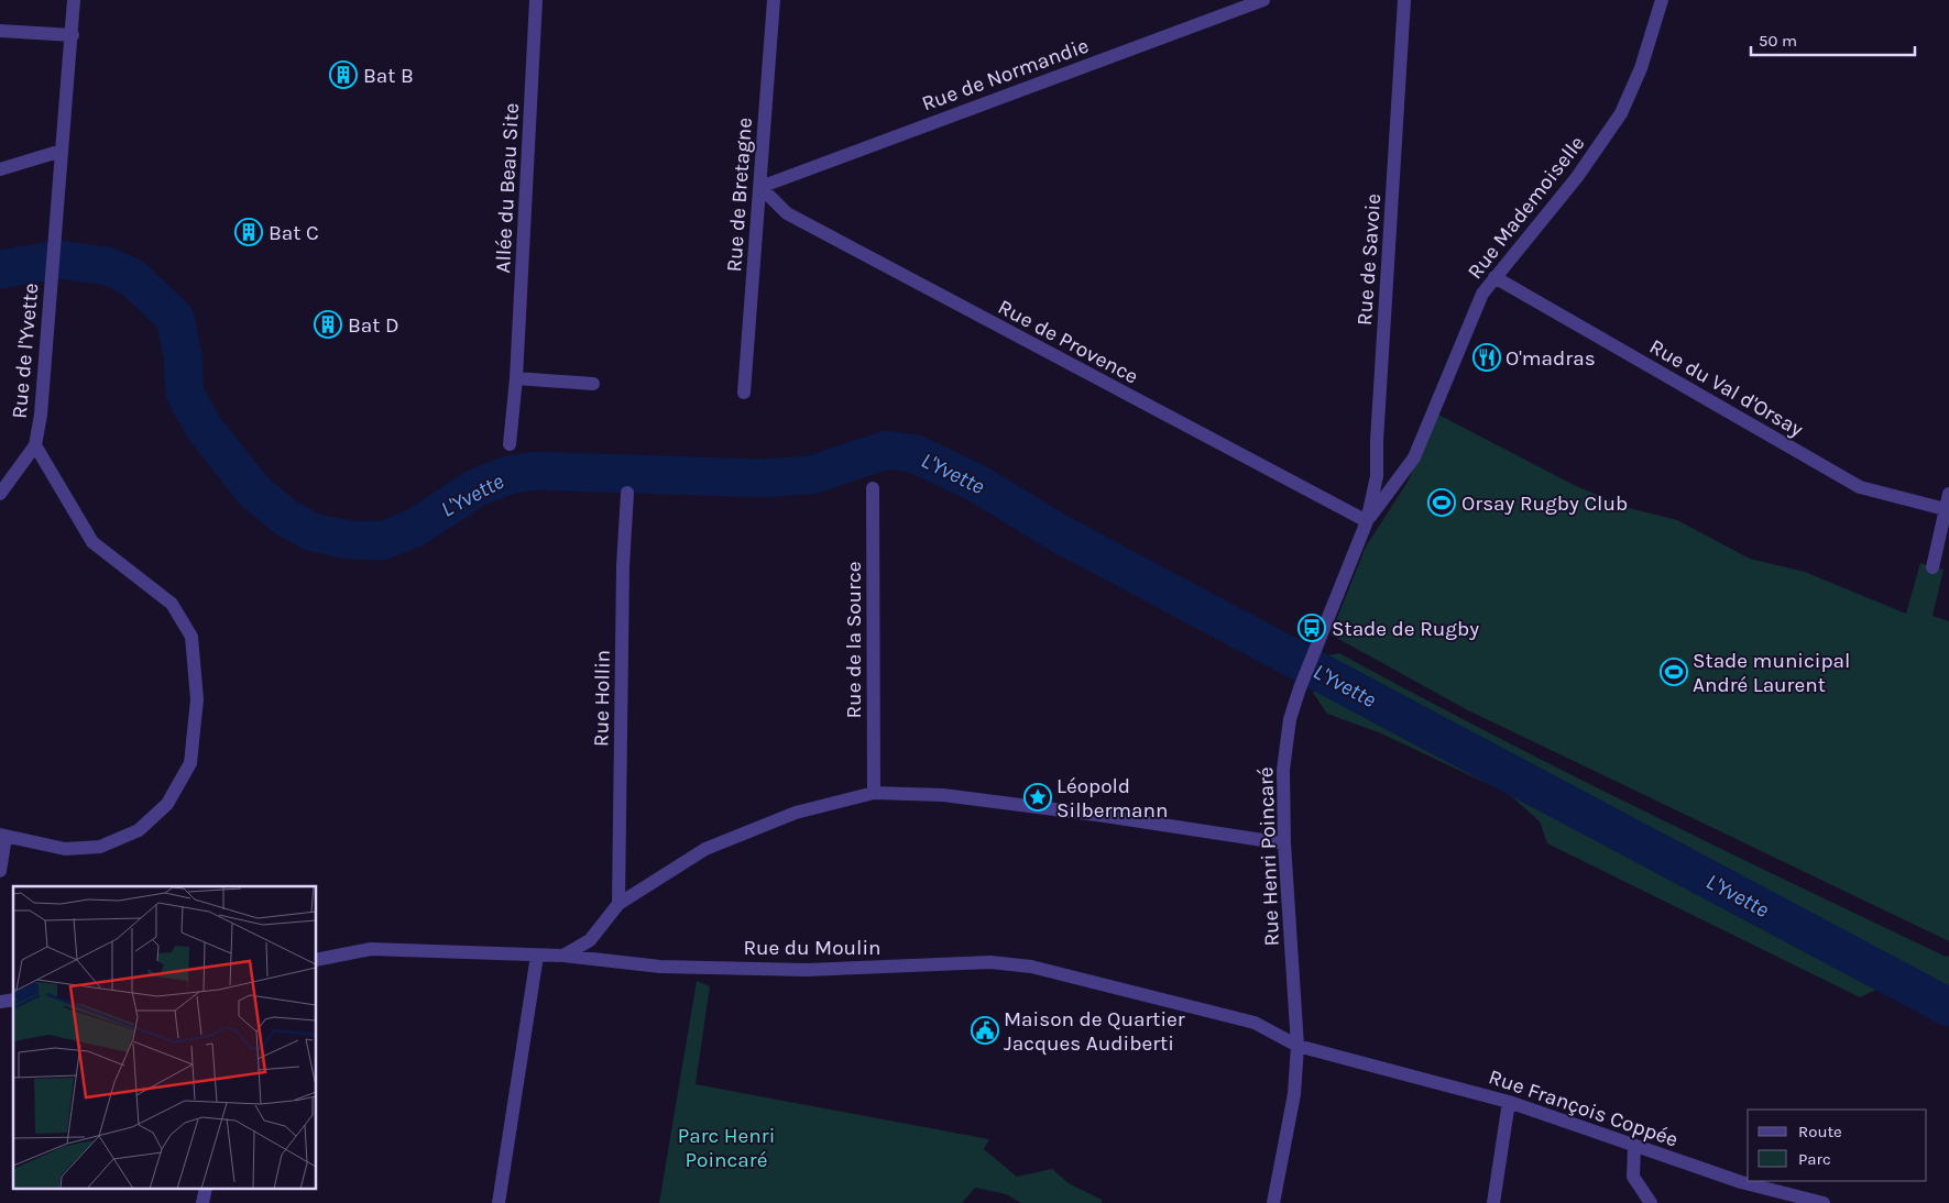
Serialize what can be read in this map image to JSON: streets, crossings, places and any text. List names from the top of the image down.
{
  "streets": {
    "street": [
      "Rue de Normandie",
      "Allée du Beau Site",
      "Rue de Bretagne",
      "Rue Mademoiselle",
      "Rue de Savoie",
      "Rue de Provence",
      "Rue de l'Yvette",
      "Rue du Val d'Orsay",
      "Rue de la Source",
      "Rue Hollin",
      "Rue Henri Poincaré",
      "Rue du Moulin",
      "Rue François Coppée"
    ]
  },
  "crossings": [
    ["Rue de Normandie", "Rue de Bretagne"],
    ["Rue de Normandie", "Rue de Provence"],
    ["Rue de Bretagne", "Rue de Provence"],
    ["Rue Mademoiselle", "Rue de Savoie"],
    ["Rue Mademoiselle", "Rue de Provence"],
    ["Rue Mademoiselle", "Rue du Val d'Orsay"],
    ["Rue Mademoiselle", "Rue Henri Poincaré"],
    ["Rue de Savoie", "Rue de Provence"],
    ["Rue de Savoie", "Rue Henri Poincaré"],
    ["Rue de Provence", "Rue Henri Poincaré"],
    ["Rue Henri Poincaré", "Rue du Moulin"],
    ["Rue Henri Poincaré", "Rue François Coppée"],
    ["Rue du Moulin", "Rue François Coppée"]
  ],
  "water": ["L'Yvette"],
  "parks": ["Parc Henri Poincaré"],
  "places": {
    "building": ["Bat B", "Bat C", "Bat D"],
    "restaurant": ["O'madras"],
    "sports": ["Orsay Rugby Club", "Stade municipal André Laurent"],
    "bus stop": ["Stade de Rugby"],
    "place": ["Léopold Silbermann"],
    "public building": ["Maison de Quartier Jacques Audiberti"]
  },
  "legend": ["Route", "Parc"],
  "scale_bar": "50 m"
}
